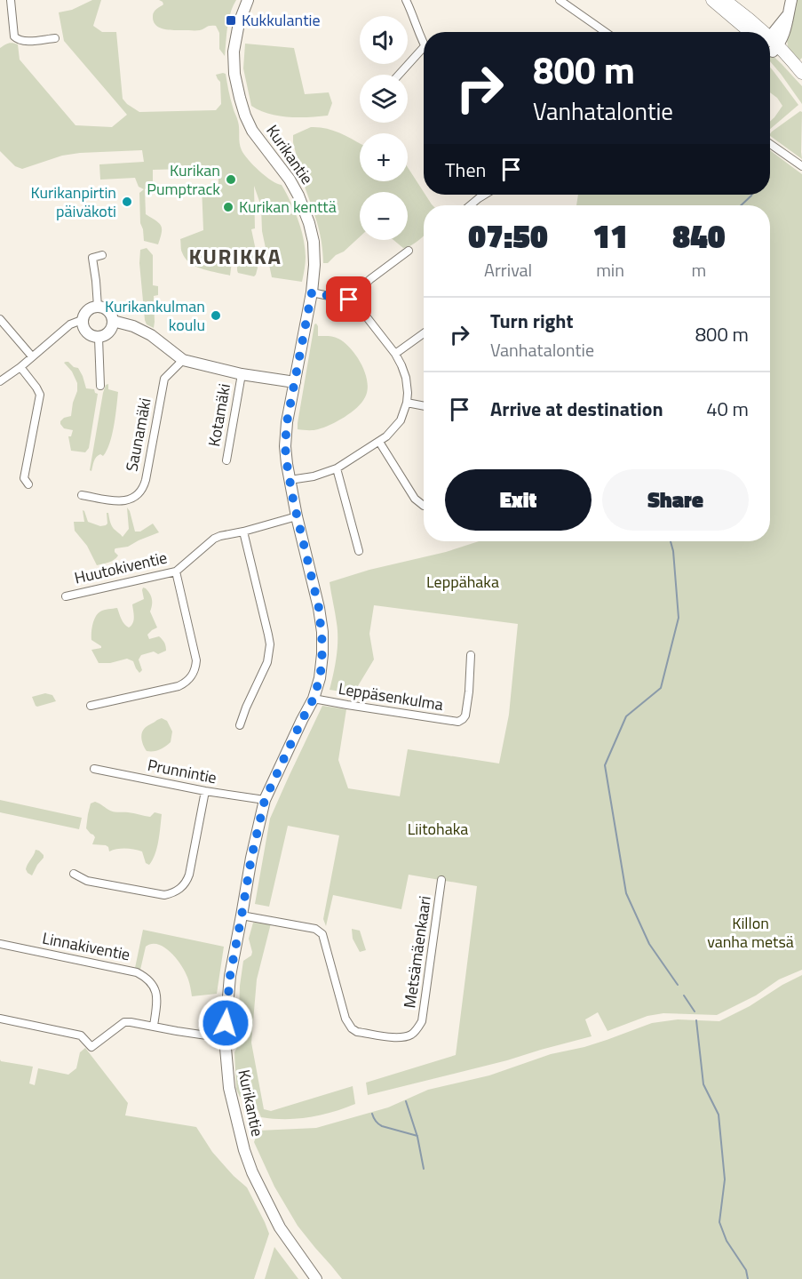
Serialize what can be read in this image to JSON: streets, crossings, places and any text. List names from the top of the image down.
{
  "streets": {
    "main road": ["Kurikantie"],
    "street": [
      "Kotamäki",
      "Saunamäki",
      "Huutokiventie",
      "Leppäsenkulma",
      "Prunnintie",
      "Linnakiventie",
      "Metsämäenkaari"
    ]
  },
  "crossings": [
    ["Kurikantie", "Huutokiventie"],
    ["Kurikantie", "Leppäsenkulma"],
    ["Kurikantie", "Prunnintie"],
    ["Kurikantie", "Metsämäenkaari"]
  ],
  "districts": ["KURIKKA"],
  "parks": ["Leppähaka", "Liitohaka", "Killon vanha metsä"],
  "places": {
    "transit": ["Kukkulantie"],
    "other": [
      "Kurikan Pumptrack",
      "Kurikanpirtin päiväkoti",
      "Kurikan kenttä",
      "Kurikankulman koulu"
    ]
  },
  "page": {
    "map_buttons": ["+", "−"],
    "turn": ["800 m", "Vanhatalontie"],
    "then": "Then",
    "eta": [
      "07:50",
      "Arrival",
      "11",
      "min",
      "840",
      "m"
    ],
    "list": [
      {
        "name": "Turn right",
        "note": "Vanhatalontie",
        "value": "800 m"
      },
      {
        "name": "Arrive at destination",
        "value": "40 m"
      }
    ],
    "buttons": ["Exit", "Share"]
  }
}
